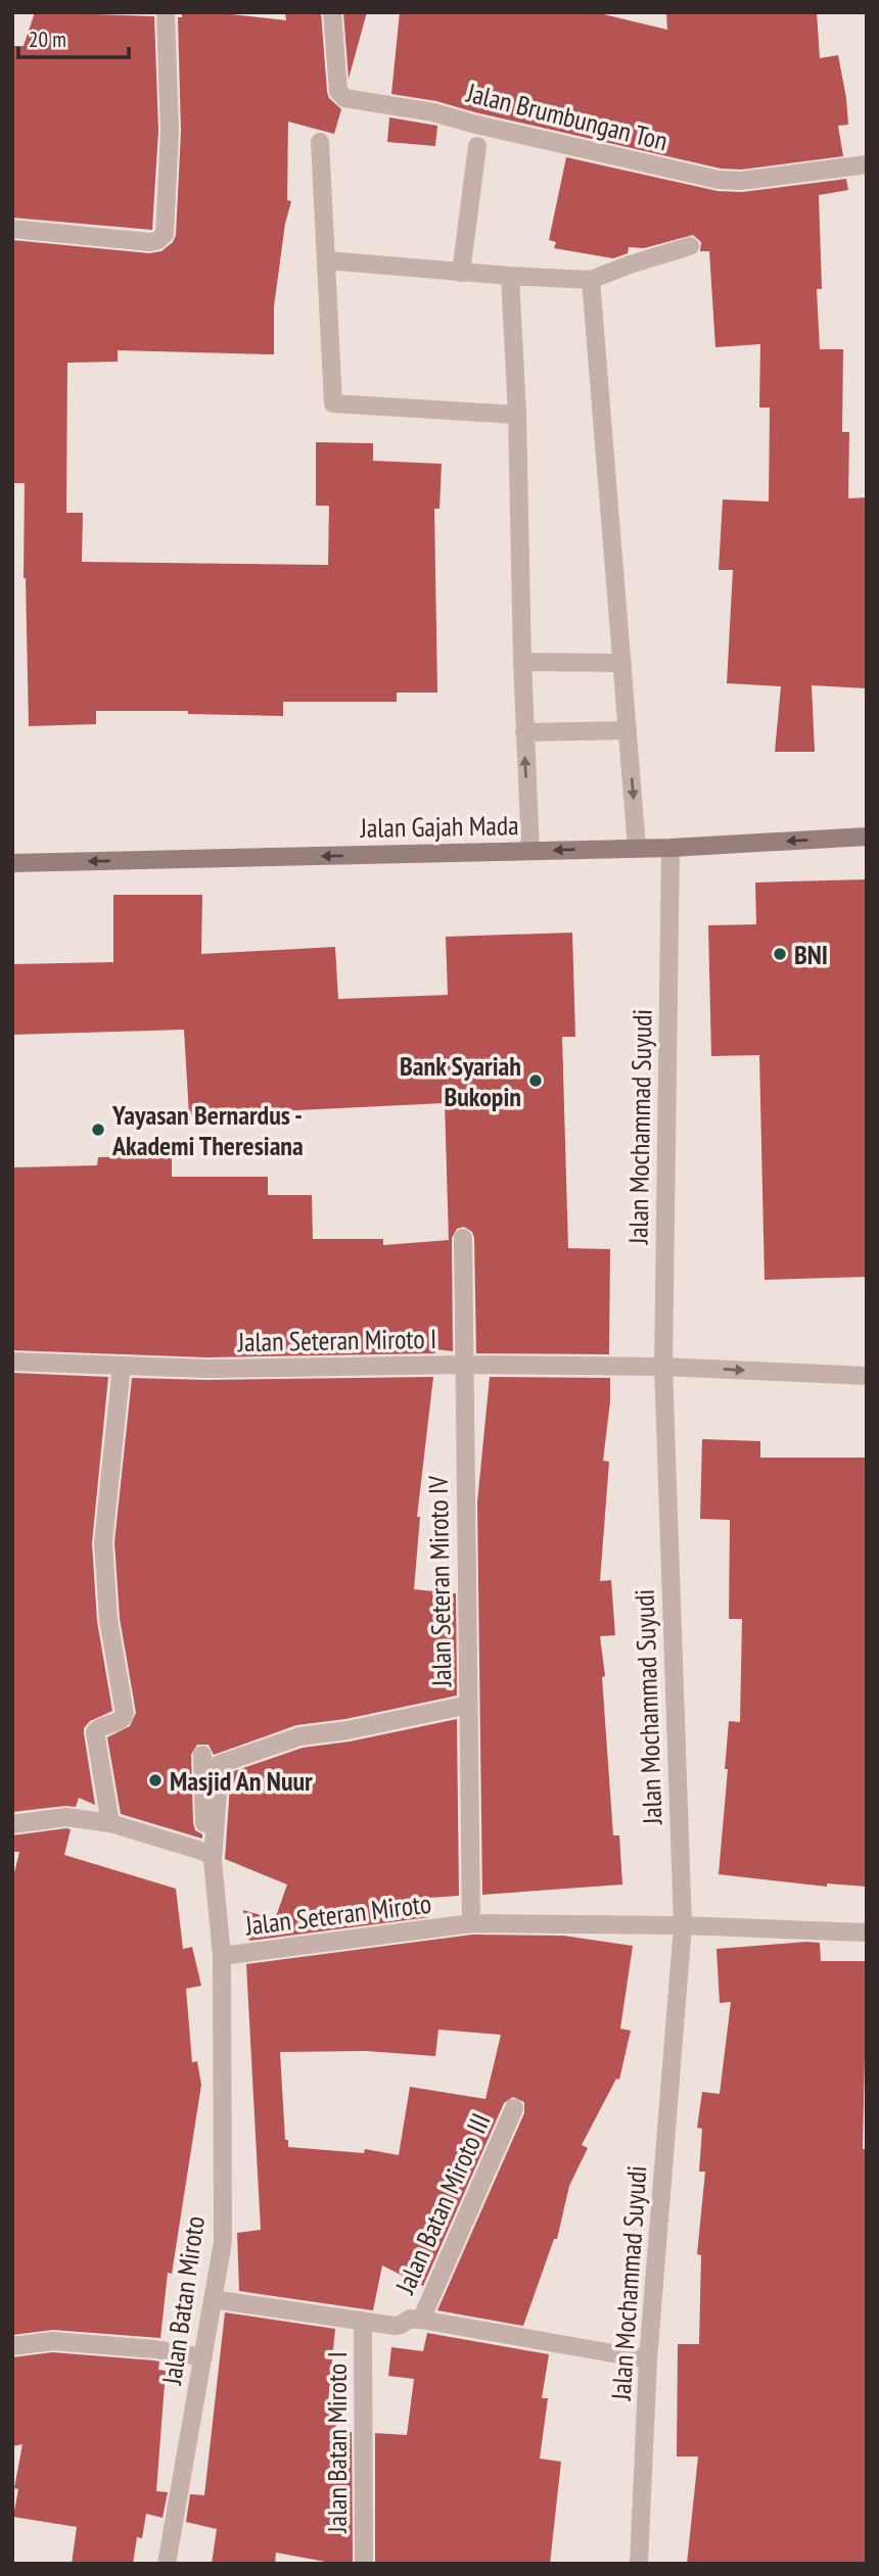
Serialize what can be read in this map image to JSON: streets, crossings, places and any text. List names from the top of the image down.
{
  "streets": {
    "main road": ["Jalan Gajah Mada"],
    "street": [
      "Jalan Brumbungan Ton",
      "Jalan Mochammad Suyudi",
      "Jalan Seteran Miroto I",
      "Jalan Seteran Miroto IV",
      "Jalan Seteran Miroto",
      "Jalan Batan Miroto III",
      "Jalan Batan Miroto",
      "Jalan Batan Miroto I"
    ]
  },
  "crossings": [
    ["Jalan Gajah Mada", "Jalan Mochammad Suyudi"],
    ["Jalan Mochammad Suyudi", "Jalan Seteran Miroto I"],
    ["Jalan Mochammad Suyudi", "Jalan Seteran Miroto"],
    ["Jalan Mochammad Suyudi", "Jalan Batan Miroto III"],
    ["Jalan Seteran Miroto I", "Jalan Seteran Miroto IV"],
    ["Jalan Seteran Miroto IV", "Jalan Seteran Miroto"],
    ["Jalan Seteran Miroto", "Jalan Batan Miroto"],
    ["Jalan Batan Miroto III", "Jalan Batan Miroto"],
    ["Jalan Batan Miroto III", "Jalan Batan Miroto I"]
  ],
  "one_way": ["Jalan Gajah Mada"],
  "places": [
    "BNI",
    "Bank Syariah Bukopin",
    "Yayasan Bernardus - Akademi Theresiana",
    "Masjid An Nuur"
  ],
  "scale_bar": "20 m"
}
